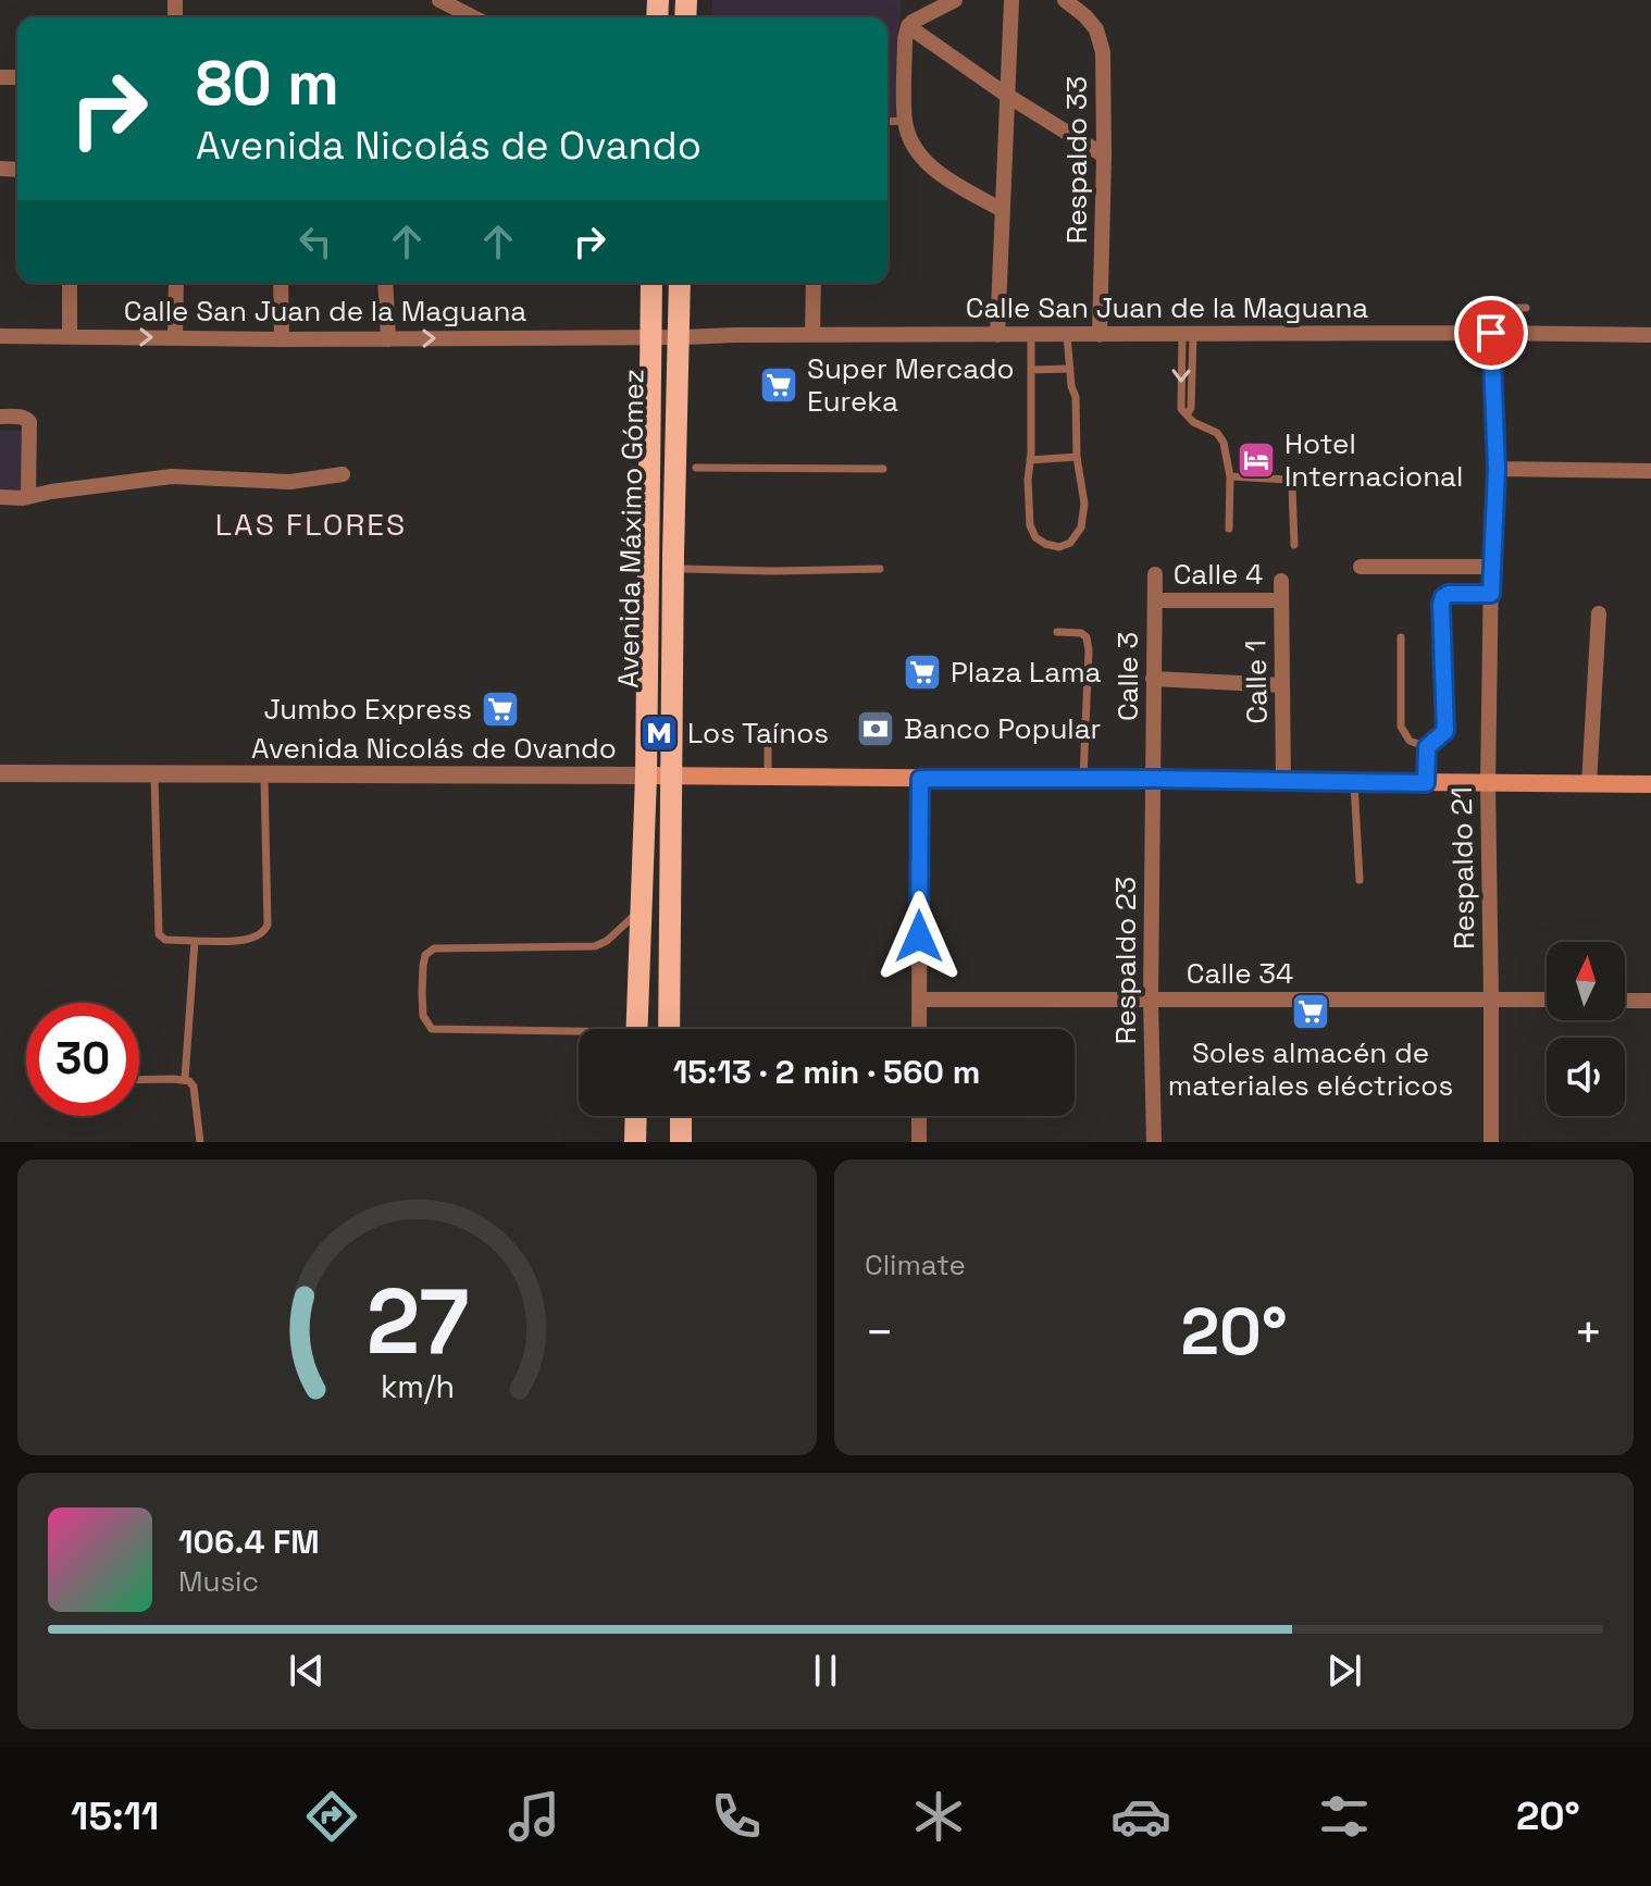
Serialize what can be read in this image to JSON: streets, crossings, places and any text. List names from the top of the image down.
{
  "streets": {
    "main road": ["Avenida Máximo Gómez", "Avenida Nicolás de Ovando"],
    "street": [
      "Respaldo 33",
      "Calle San Juan de la Maguana",
      "Calle 4",
      "Calle 3",
      "Calle 1",
      "Respaldo 21",
      "Respaldo 23",
      "Calle 34"
    ]
  },
  "crossings": [
    ["Respaldo 33", "Calle San Juan de la Maguana"],
    ["Calle San Juan de la Maguana", "Respaldo 21"],
    ["Calle 4", "Calle 3"],
    ["Calle 4", "Calle 1"],
    ["Calle 3", "Avenida Nicolás de Ovando"],
    ["Calle 3", "Respaldo 23"],
    ["Calle 1", "Avenida Nicolás de Ovando"],
    ["Avenida Nicolás de Ovando", "Respaldo 21"],
    ["Avenida Nicolás de Ovando", "Respaldo 23"],
    ["Respaldo 21", "Calle 34"],
    ["Respaldo 23", "Calle 34"]
  ],
  "districts": ["LAS FLORES"],
  "places": {
    "supermarket": [
      "Super Mercado Eureka",
      "Plaza Lama",
      "Jumbo Express",
      "Soles almacén de materiales eléctricos"
    ],
    "hotel": ["Hotel Internacional"],
    "bank": ["Banco Popular"],
    "metro station": ["Los Taínos"]
  },
  "north": "top",
  "page": {
    "turn": ["80 m", "Avenida Nicolás de Ovando"],
    "limit": "30",
    "trip": "15:13 · 2 min · 560 m",
    "tile": "Climate",
    "heat": ["−", "20°", "+"],
    "song": ["106.4 FM", "Music"],
    "tabs": ["15:11", "20°"],
    "gauge": ["27", "km/h"]
  }
}
